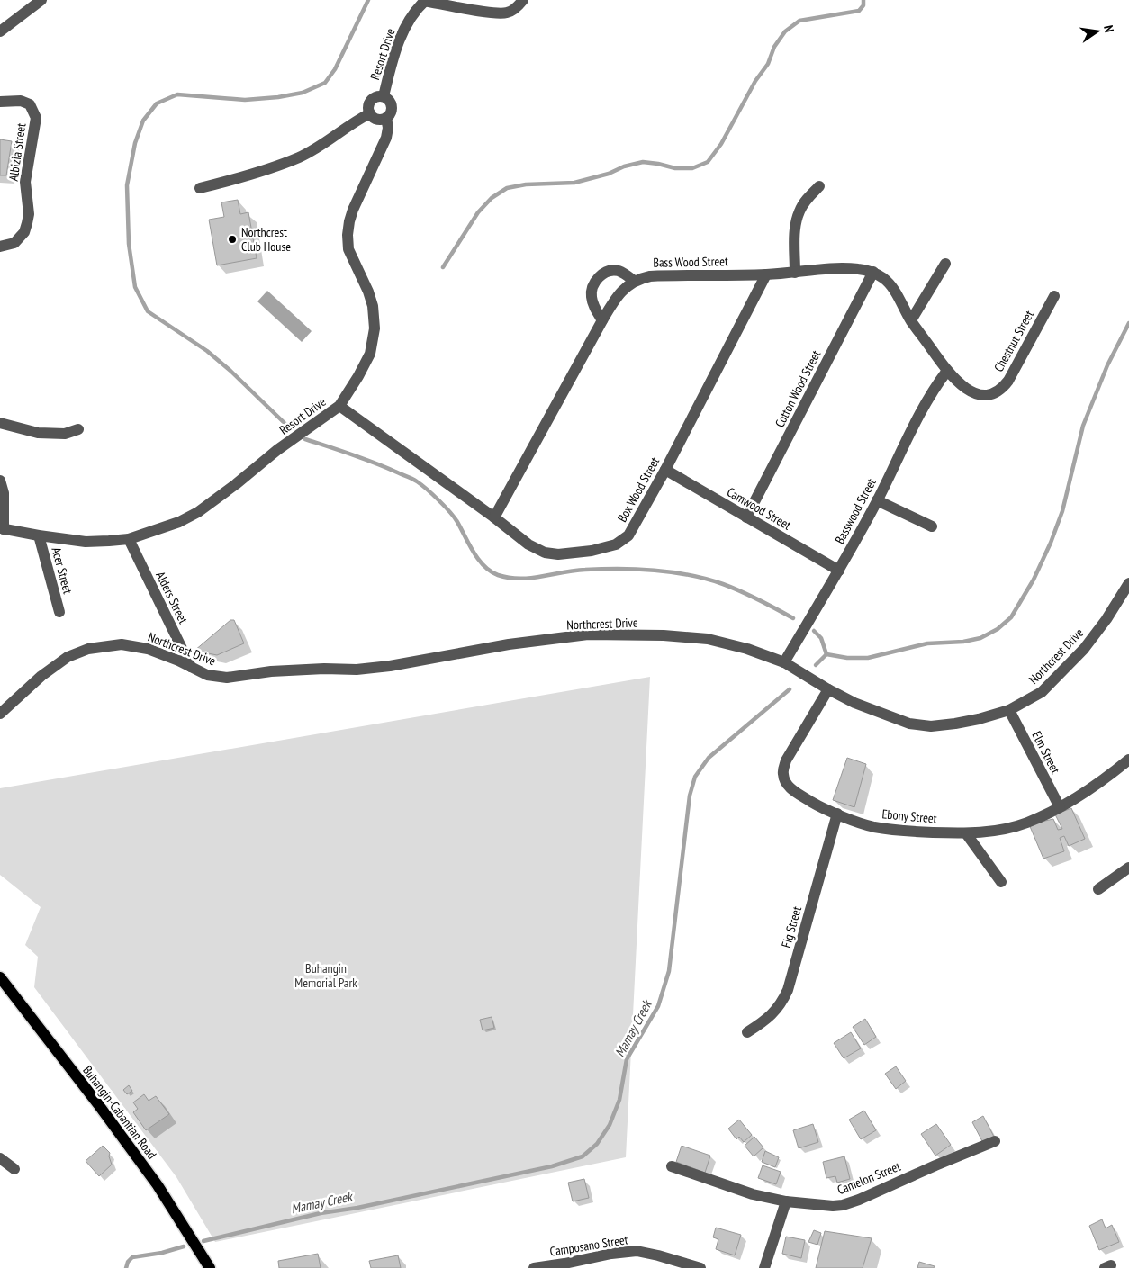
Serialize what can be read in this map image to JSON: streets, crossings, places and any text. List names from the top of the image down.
{
  "streets": {
    "main road": ["Buhangin-Cabantian Road"],
    "street": [
      "Resort Drive",
      "Albizia Street",
      "Bass Wood Street",
      "Chestnut Street",
      "Cotton Wood Street",
      "Box Wood Street",
      "Camwood Street",
      "Basswood Street",
      "Acer Street",
      "Alders Street",
      "Northcrest Drive",
      "Elm Street",
      "Ebony Street",
      "Fig Street",
      "Camelon Street",
      "Camposano Street"
    ]
  },
  "crossings": [
    ["Resort Drive", "Box Wood Street"],
    ["Resort Drive", "Acer Street"],
    ["Resort Drive", "Alders Street"],
    ["Bass Wood Street", "Cotton Wood Street"],
    ["Bass Wood Street", "Box Wood Street"],
    ["Chestnut Street", "Basswood Street"],
    ["Cotton Wood Street", "Camwood Street"],
    ["Box Wood Street", "Camwood Street"],
    ["Camwood Street", "Basswood Street"],
    ["Basswood Street", "Northcrest Drive"],
    ["Alders Street", "Northcrest Drive"],
    ["Northcrest Drive", "Elm Street"],
    ["Northcrest Drive", "Ebony Street"],
    ["Elm Street", "Ebony Street"],
    ["Ebony Street", "Fig Street"]
  ],
  "water": ["Mamay Creek"],
  "parks": ["Buhangin Memorial Park"],
  "places": ["Northcrest Club House"],
  "north": "right"
}
